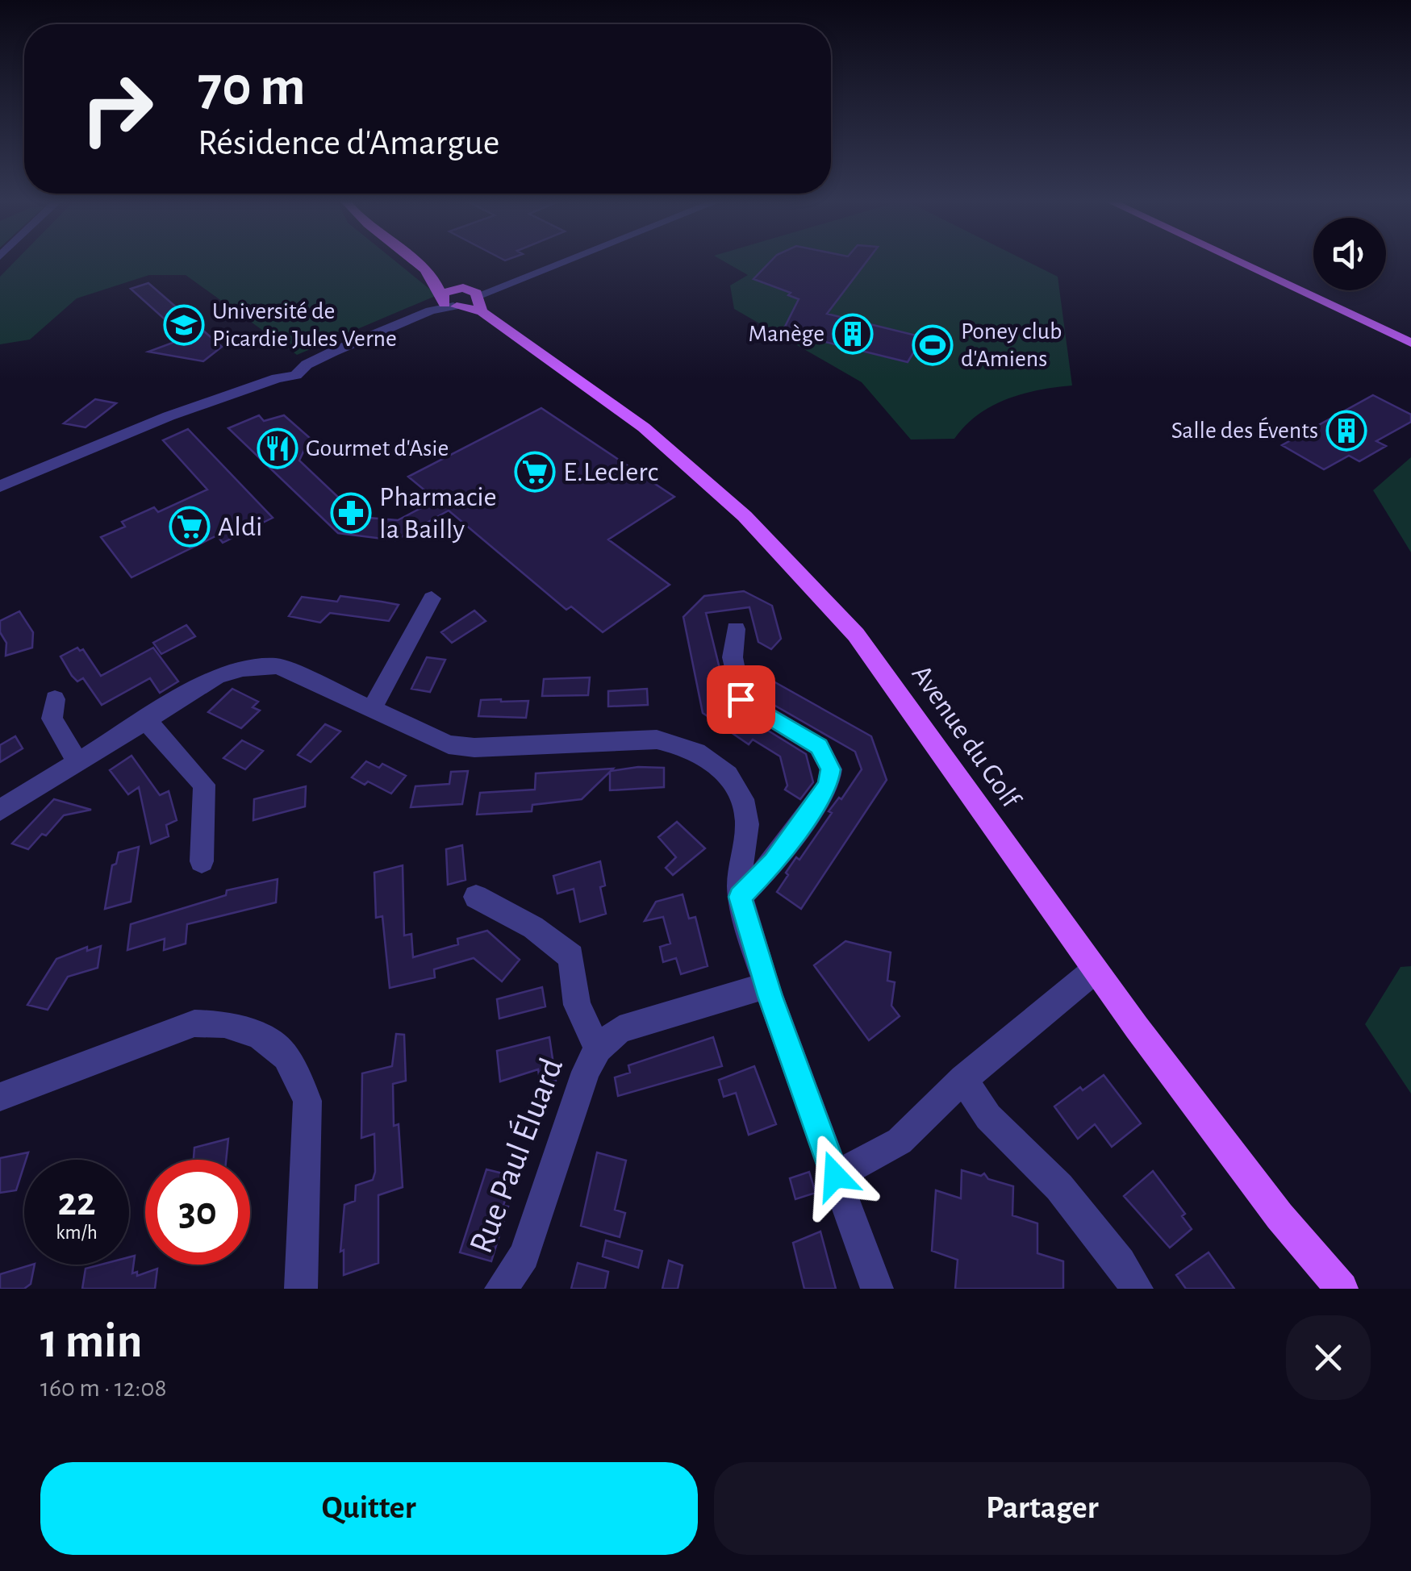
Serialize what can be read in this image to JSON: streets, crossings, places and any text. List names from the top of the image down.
{
  "streets": {
    "main road": ["Avenue du Golf"],
    "street": ["Rue Paul Éluard"]
  },
  "places": {
    "school or university": ["Université de Picardie Jules Verne"],
    "building": ["Manège", "Salle des Évents"],
    "sports": ["Poney club d'Amiens"],
    "restaurant": ["Gourmet d'Asie"],
    "supermarket": ["E.Leclerc", "Aldi"],
    "pharmacy": ["Pharmacie la Bailly"]
  },
  "page": {
    "turn": ["70 m", "Résidence d'Amargue"],
    "speed": "22 km/h",
    "limit": "30",
    "heading": ["1 min", "160 m · 12:08"],
    "buttons": ["Quitter", "Partager"]
  }
}
